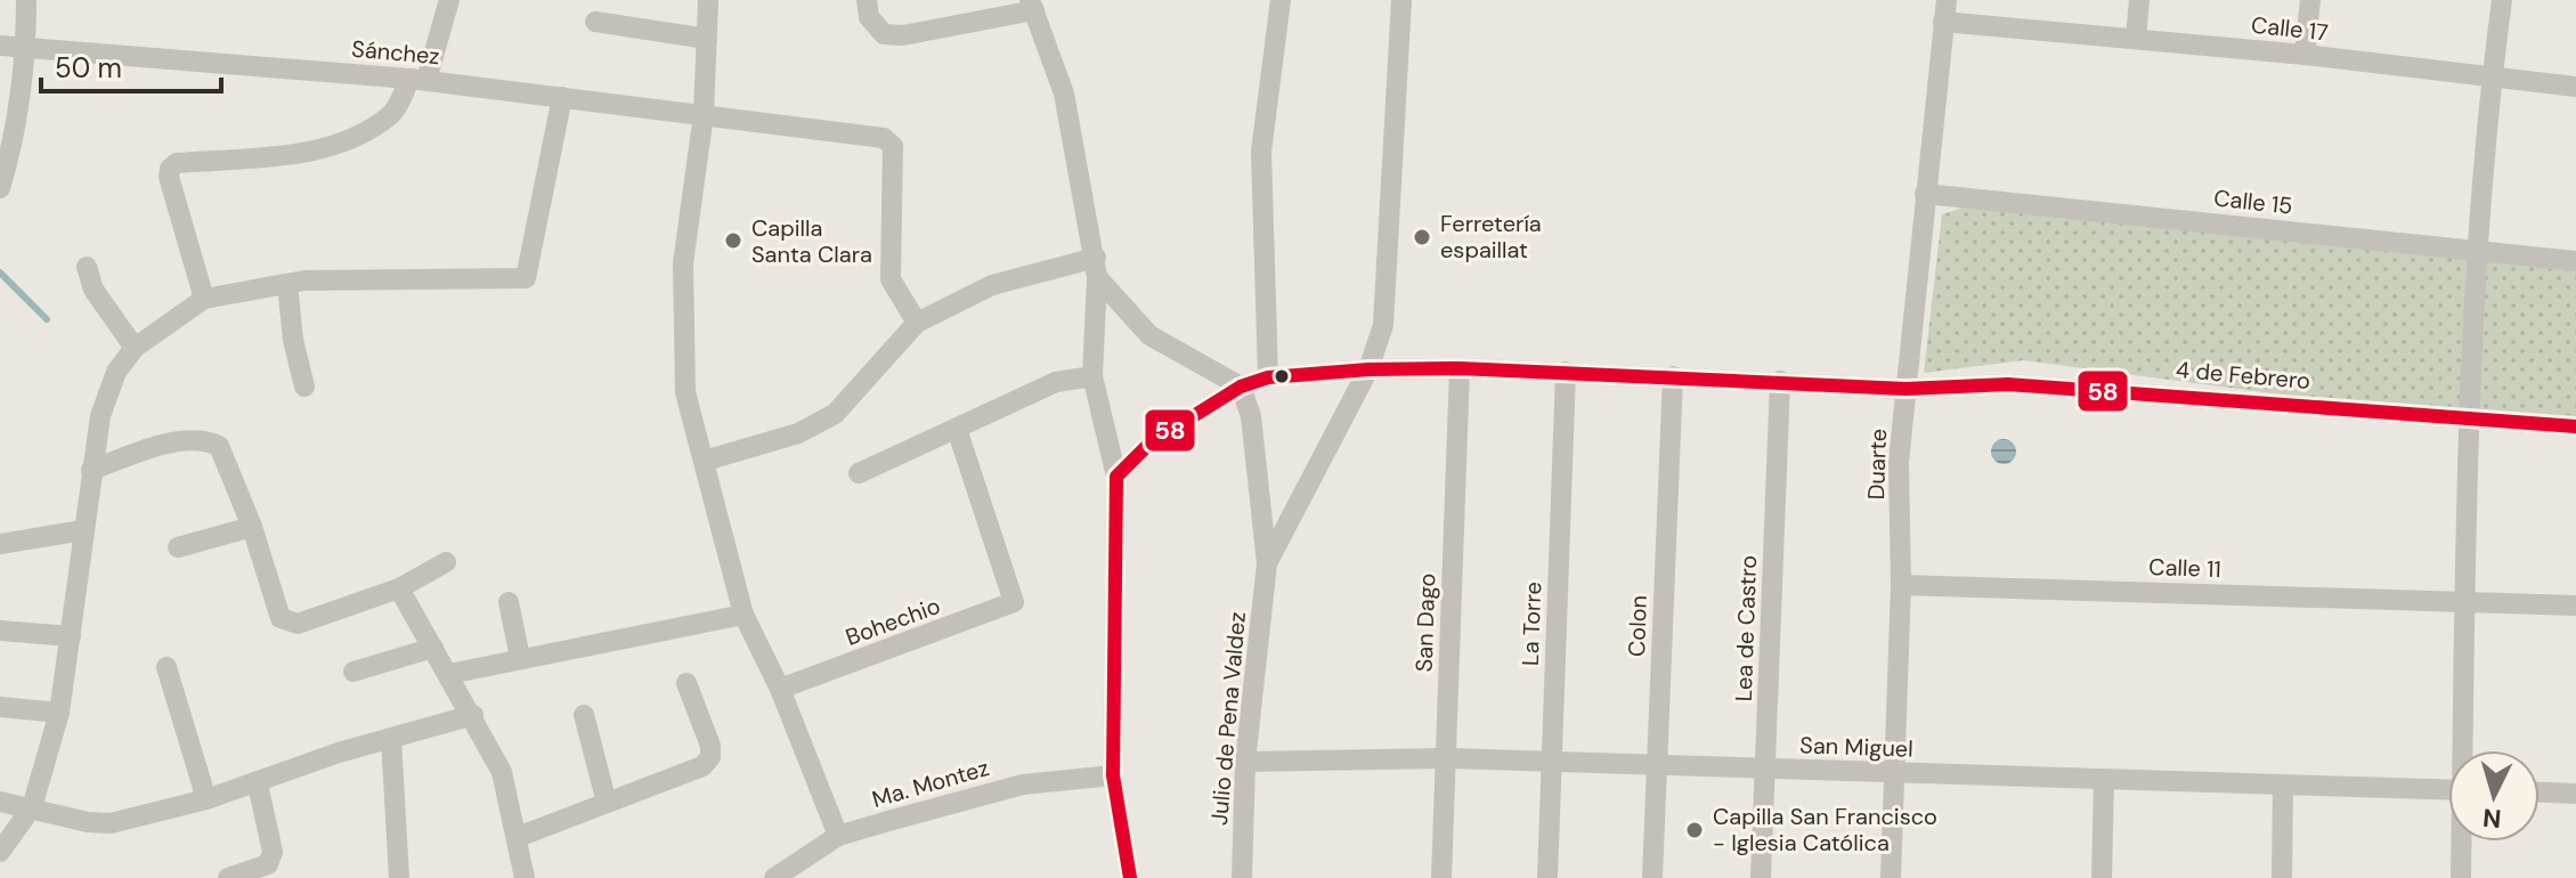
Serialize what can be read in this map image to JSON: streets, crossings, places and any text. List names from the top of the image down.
{
  "streets": {
    "street": [
      "Calle 17",
      "Sánchez",
      "Calle 15",
      "4 de Febrero",
      "Duarte",
      "Calle 11",
      "Bohechio",
      "San Dago",
      "La Torre",
      "Colon",
      "Lea de Castro",
      "Julio de Pena Valdez",
      "San Miguel",
      "Ma. Montez"
    ]
  },
  "crossings": [
    ["Calle 17", "Duarte"],
    ["Calle 15", "Duarte"],
    ["4 de Febrero", "Duarte"],
    ["4 de Febrero", "San Dago"],
    ["4 de Febrero", "La Torre"],
    ["4 de Febrero", "Colon"],
    ["4 de Febrero", "Lea de Castro"],
    ["4 de Febrero", "Julio de Pena Valdez"],
    ["Duarte", "Calle 11"],
    ["Duarte", "San Miguel"],
    ["San Dago", "San Miguel"],
    ["La Torre", "San Miguel"],
    ["Colon", "San Miguel"],
    ["Lea de Castro", "San Miguel"],
    ["Julio de Pena Valdez", "San Miguel"]
  ],
  "places": ["Ferretería espaillat", "Capilla Santa Clara", "Capilla San Francisco - Iglesia Católica"],
  "lines": ["transit line 58"],
  "scale_bar": "50 m",
  "north": "bottom"
}
